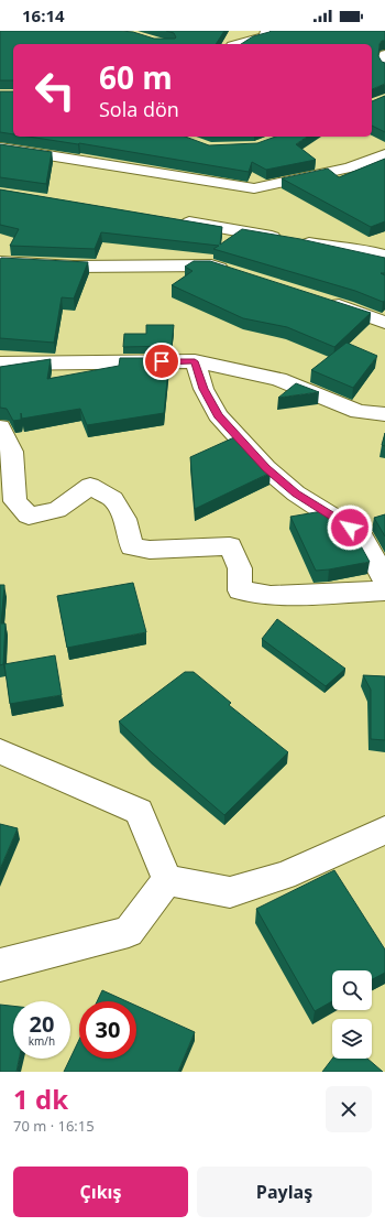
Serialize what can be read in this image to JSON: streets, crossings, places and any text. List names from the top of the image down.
{
  "page": {
    "status": "16:14",
    "turn": ["60 m", "Sola dön"],
    "speed": "20 km/h",
    "limit": "30",
    "heading": ["1 dk", "70 m · 16:15"],
    "buttons": ["Çıkış", "Paylaş"]
  }
}
